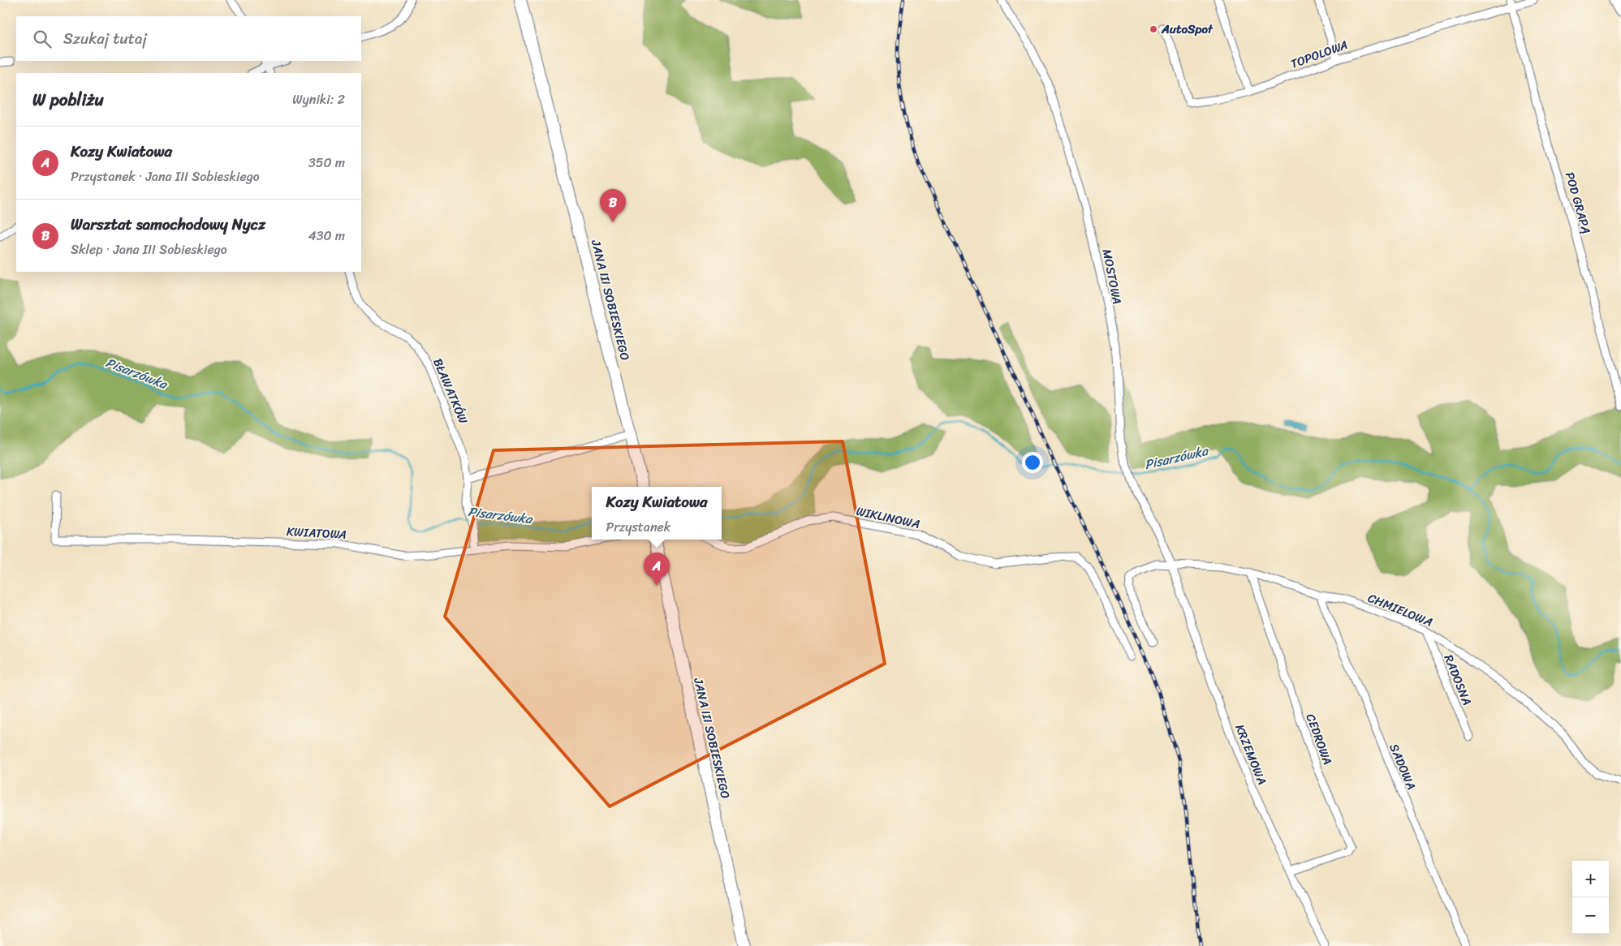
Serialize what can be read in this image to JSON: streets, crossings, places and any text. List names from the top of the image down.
{
  "streets": {
    "street": [
      "TOPOLOWA",
      "POD GRAPĄ",
      "MOSTOWA",
      "JANA III SOBIESKIEGO",
      "BŁAWATKÓW",
      "WIKLINOWA",
      "KWIATOWA",
      "CHMIELOWA",
      "RADOSNA",
      "CEDROWA",
      "KRZEMOWA",
      "SADOWA"
    ]
  },
  "crossings": [
    ["TOPOLOWA", "POD GRAPĄ"],
    ["MOSTOWA", "CHMIELOWA"],
    ["MOSTOWA", "KRZEMOWA"],
    ["BŁAWATKÓW", "KWIATOWA"],
    ["CHMIELOWA", "RADOSNA"],
    ["CHMIELOWA", "CEDROWA"],
    ["CHMIELOWA", "KRZEMOWA"],
    ["CHMIELOWA", "SADOWA"],
    ["CEDROWA", "KRZEMOWA"]
  ],
  "water": ["Pisarzówka"],
  "places": ["AutoSpot"],
  "page": {
    "search": "Szukaj tutaj",
    "heading": ["W pobliżu", "Wyniki: 2"],
    "list": [
      {
        "mark": "A",
        "name": "Kozy Kwiatowa",
        "note": "Przystanek · Jana III Sobieskiego",
        "value": "350 m"
      },
      {
        "mark": "B",
        "name": "Warsztat samochodowy Nycz",
        "note": "Sklep · Jana III Sobieskiego",
        "value": "430 m"
      }
    ],
    "pins": ["B", "A"],
    "popup": ["Kozy Kwiatowa", "Przystanek"],
    "map_buttons": ["+", "−"]
  }
}
